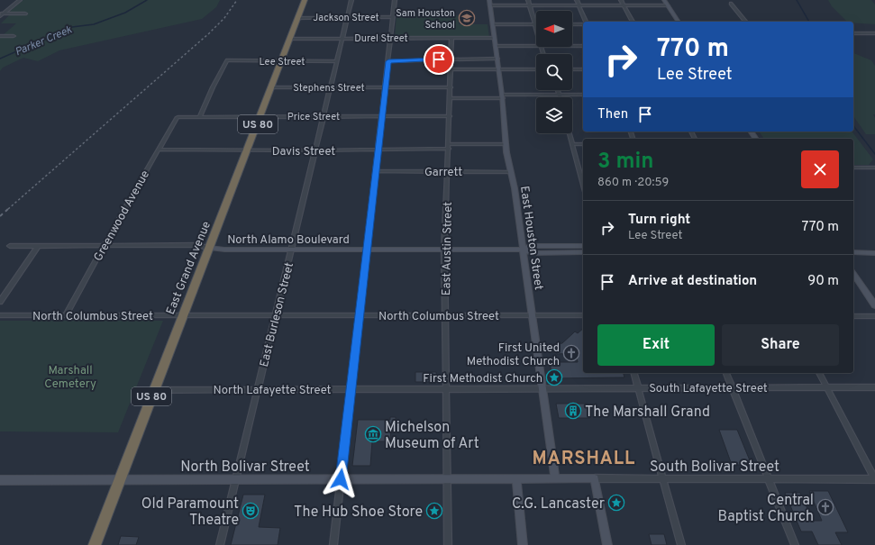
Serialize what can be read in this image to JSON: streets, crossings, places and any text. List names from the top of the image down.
{
  "streets": {
    "highway": ["US 80", "East Grand Avenue"],
    "street": [
      "Jackson Street",
      "Durel Street",
      "Lee Street",
      "Stephens Street",
      "Price Street",
      "Davis Street",
      "Garrett",
      "Greenwood Avenue",
      "East Houston Street",
      "North Alamo Boulevard",
      "East Austin Street",
      "East Burleson Street",
      "North Columbus Street",
      "South Lafayette Street",
      "North Lafayette Street",
      "North Bolivar Street",
      "South Bolivar Street"
    ]
  },
  "crossings": [
    ["Jackson Street", "East Grand Avenue"],
    ["Jackson Street", "East Burleson Street"],
    ["Durel Street", "East Houston Street"],
    ["Durel Street", "East Austin Street"],
    ["Durel Street", "East Grand Avenue"],
    ["Durel Street", "East Burleson Street"],
    ["Lee Street", "Price Street"],
    ["Lee Street", "East Grand Avenue"],
    ["Lee Street", "East Burleson Street"],
    ["Stephens Street", "East Austin Street"],
    ["Stephens Street", "East Grand Avenue"],
    ["Stephens Street", "East Burleson Street"],
    ["Price Street", "Greenwood Avenue"],
    ["Price Street", "East Austin Street"],
    ["Price Street", "East Grand Avenue"],
    ["Price Street", "East Burleson Street"],
    ["Davis Street", "Greenwood Avenue"],
    ["Davis Street", "East Austin Street"],
    ["Davis Street", "East Grand Avenue"],
    ["Davis Street", "East Burleson Street"],
    ["Garrett", "East Houston Street"],
    ["Garrett", "East Austin Street"],
    ["Greenwood Avenue", "North Alamo Boulevard"],
    ["Greenwood Avenue", "North Columbus Street"],
    ["East Houston Street", "North Alamo Boulevard"],
    ["East Houston Street", "North Columbus Street"],
    ["East Houston Street", "South Lafayette Street"],
    ["East Houston Street", "North Lafayette Street"],
    ["East Houston Street", "North Bolivar Street"],
    ["East Houston Street", "South Bolivar Street"],
    ["North Alamo Boulevard", "East Austin Street"],
    ["North Alamo Boulevard", "East Grand Avenue"],
    ["North Alamo Boulevard", "East Burleson Street"],
    ["East Austin Street", "North Columbus Street"],
    ["East Austin Street", "North Lafayette Street"],
    ["East Austin Street", "North Bolivar Street"],
    ["East Grand Avenue", "North Columbus Street"],
    ["East Grand Avenue", "North Lafayette Street"],
    ["East Grand Avenue", "North Bolivar Street"],
    ["East Burleson Street", "North Columbus Street"],
    ["East Burleson Street", "North Lafayette Street"],
    ["East Burleson Street", "North Bolivar Street"],
    ["South Lafayette Street", "North Lafayette Street"],
    ["North Bolivar Street", "South Bolivar Street"]
  ],
  "districts": ["MARSHALL"],
  "water": ["Parker Creek"],
  "parks": ["Marshall Cemetery"],
  "places": {
    "school or university": ["Sam Houston School"],
    "church": ["First United Methodist Church", "Central Baptist Church"],
    "place": ["First Methodist Church", "C.G. Lancaster", "The Hub Shoe Store"],
    "building": ["The Marshall Grand"],
    "museum": ["Michelson Museum of Art"],
    "theatre": ["Old Paramount Theatre"]
  },
  "north": "left",
  "page": {
    "turn": ["770 m", "Lee Street"],
    "then": "Then",
    "heading": ["3 min", "860 m · 20:59"],
    "list": [
      {
        "name": "Turn right",
        "note": "Lee Street",
        "value": "770 m"
      },
      {
        "name": "Arrive at destination",
        "value": "90 m"
      }
    ],
    "buttons": ["Exit", "Share"]
  }
}
